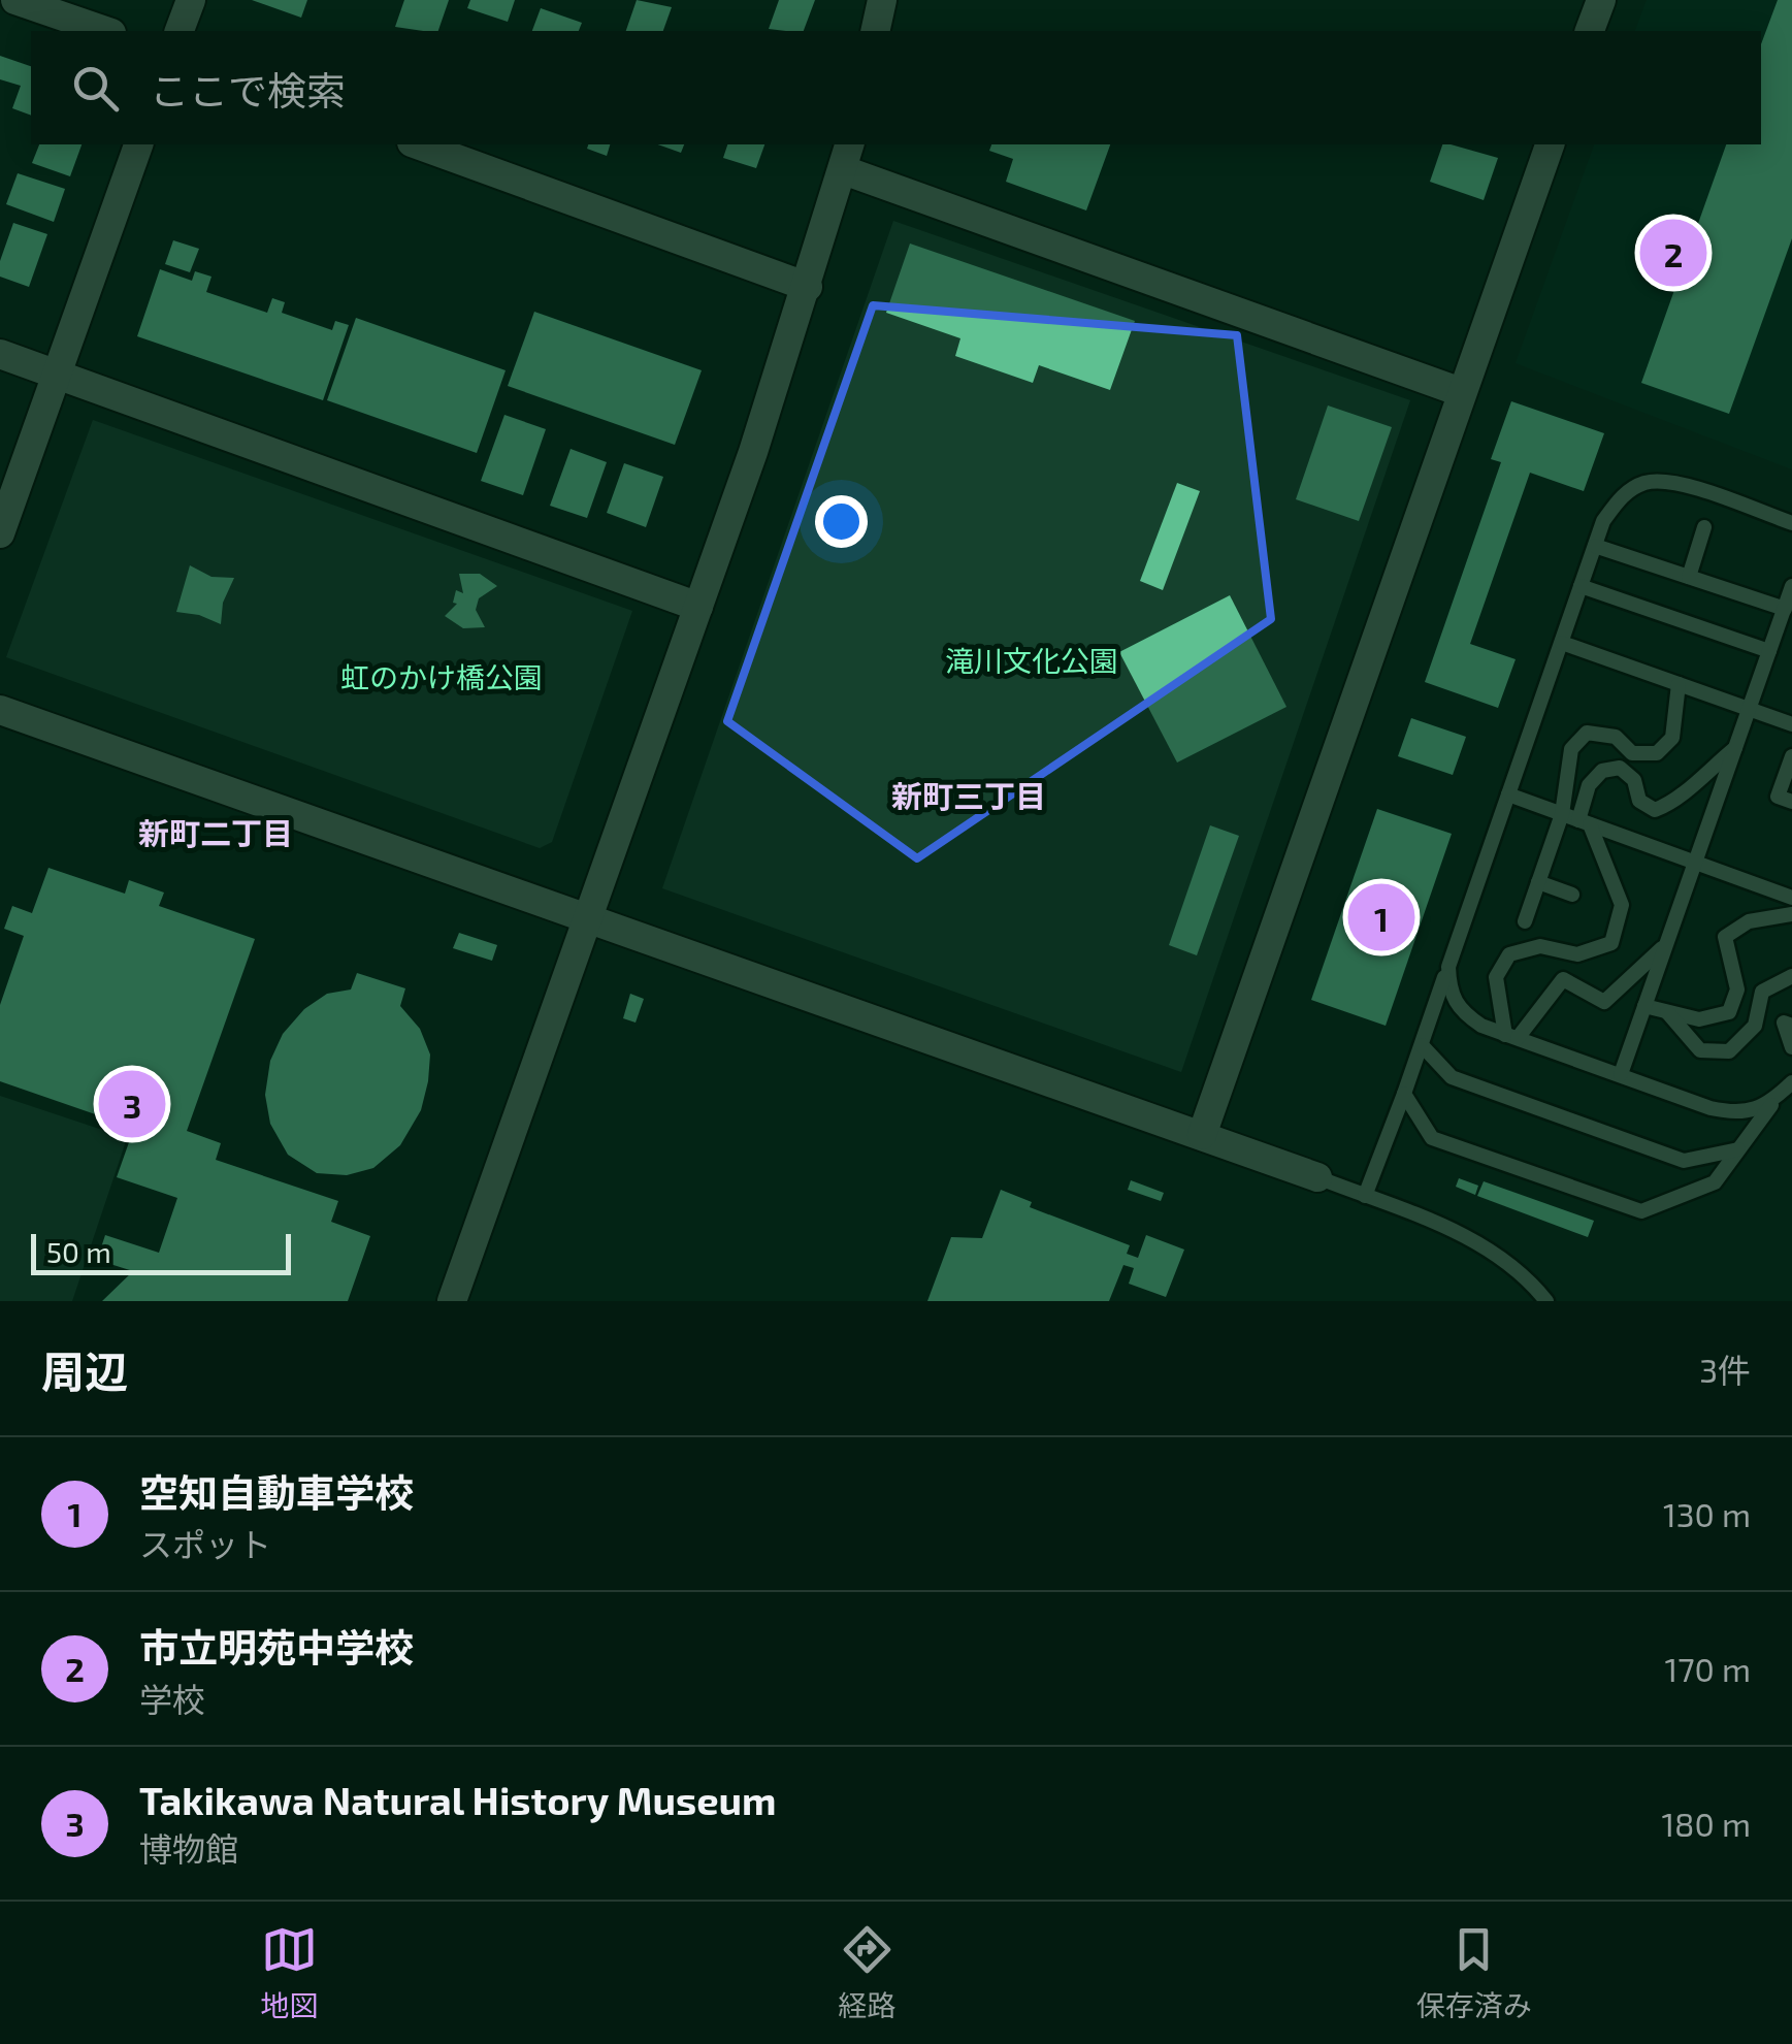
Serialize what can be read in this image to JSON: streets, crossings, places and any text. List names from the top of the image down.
{
  "districts": ["新町三丁目", "新町二丁目"],
  "parks": ["滝川文化公園", "虹のかけ橋公園"],
  "scale_bar": "50 m",
  "page": {
    "search": "ここで検索",
    "pins": ["2", "1", "3"],
    "scale": "50 m",
    "heading": ["周辺", "3件"],
    "list": [
      {
        "mark": "1",
        "name": "空知自動車学校",
        "note": "スポット",
        "value": "130 m"
      },
      {
        "mark": "2",
        "name": "市立明苑中学校",
        "note": "学校",
        "value": "170 m"
      },
      {
        "mark": "3",
        "name": "Takikawa Natural History Museum",
        "note": "博物館",
        "value": "180 m"
      }
    ],
    "nav": ["地図", "経路", "保存済み"]
  }
}
